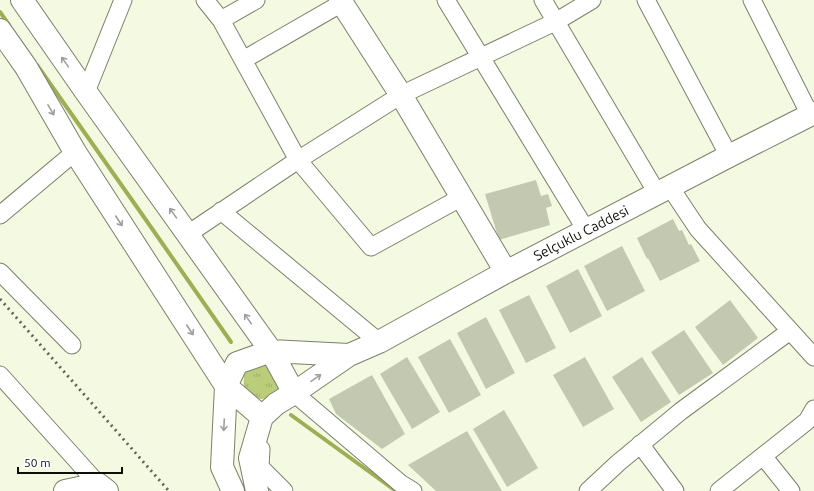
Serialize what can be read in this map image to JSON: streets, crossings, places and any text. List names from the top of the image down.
{
  "streets": {
    "main road": ["Selçuklu Caddesi"]
  },
  "scale_bar": "50 m"
}
